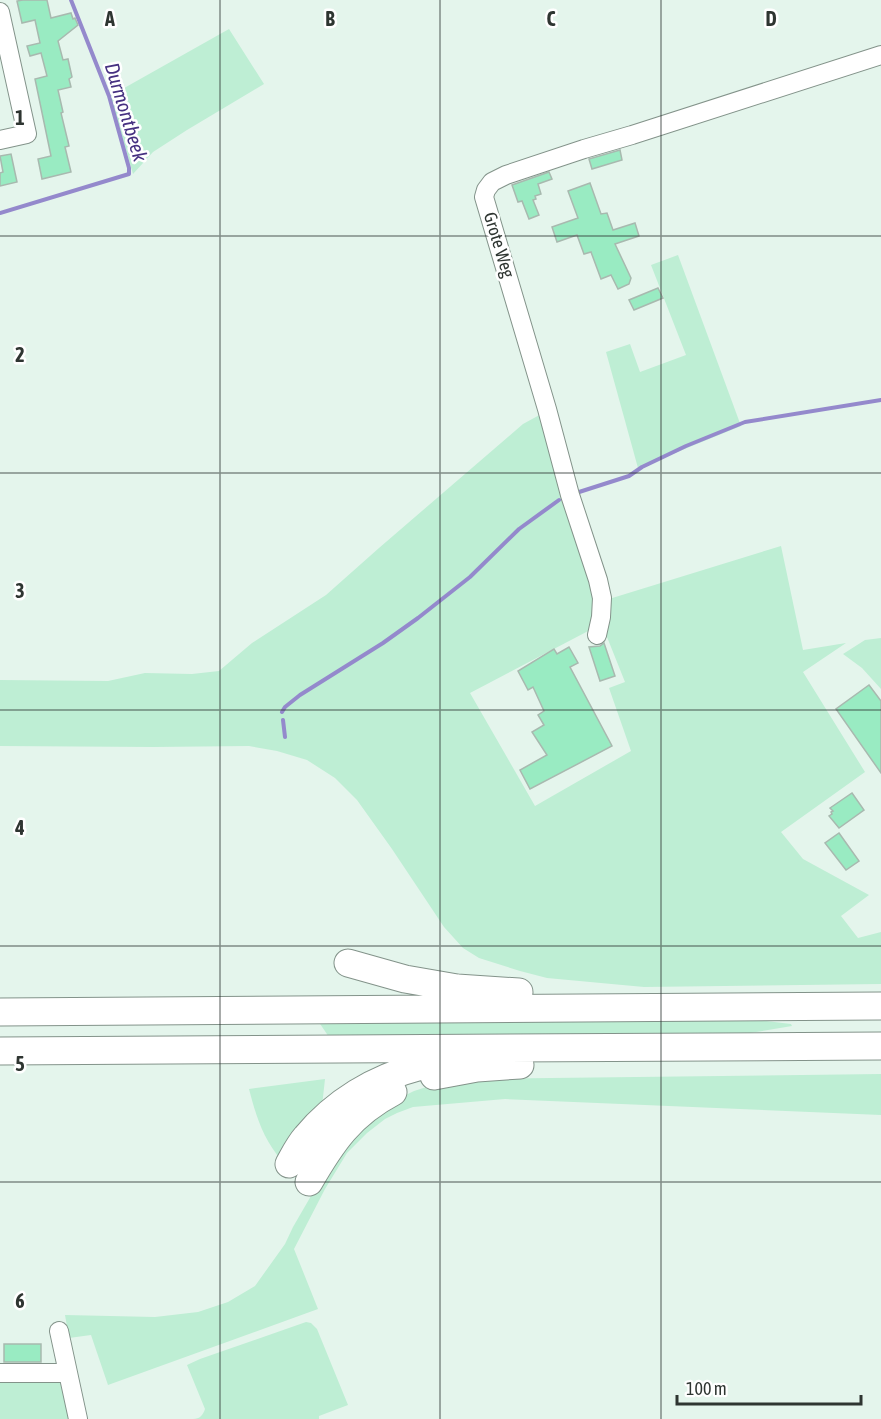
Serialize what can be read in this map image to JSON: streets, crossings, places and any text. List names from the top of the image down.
{
  "streets": {
    "street": ["Grote Weg"]
  },
  "water": ["Durmontbeek"],
  "scale_bar": "100 m",
  "grid": {
    "columns": [
      "A",
      "B",
      "C",
      "D"
    ],
    "rows": [
      "1",
      "2",
      "3",
      "4",
      "5",
      "6"
    ]
  }
}
